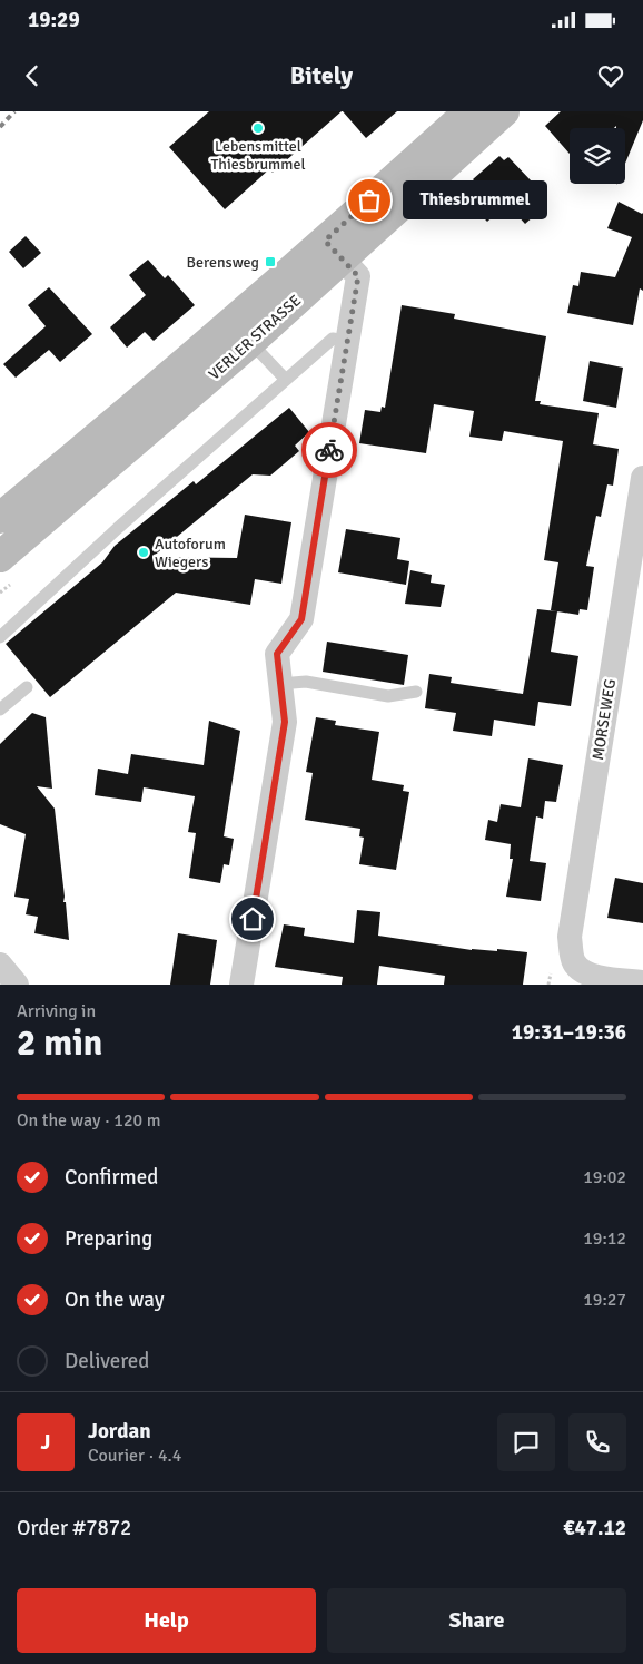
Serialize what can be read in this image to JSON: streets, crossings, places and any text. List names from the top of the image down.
{
  "streets": {
    "main road": ["VERLER STRASSE"],
    "street": ["MORSEWEG"]
  },
  "places": {
    "other": ["Lebensmittel Thiesbrummel", "Thiesbrummel", "Autoforum Wiegers"],
    "transit": ["Berensweg"]
  },
  "page": {
    "status": "19:29",
    "header": "Bitely",
    "bubble": "Thiesbrummel",
    "heading": ["2 min", "Arriving in", "19:31–19:36"],
    "panel": [
      "Jordan",
      "Courier · 4.4",
      "Order #7872",
      "€47.12"
    ],
    "bar": "On the way · 120 m",
    "list": [
      ["Confirmed", "19:02"],
      ["Preparing", "19:12"],
      ["On the way", "19:27"],
      "Delivered"
    ],
    "round": "J",
    "buttons": ["Help", "Share"]
  }
}
